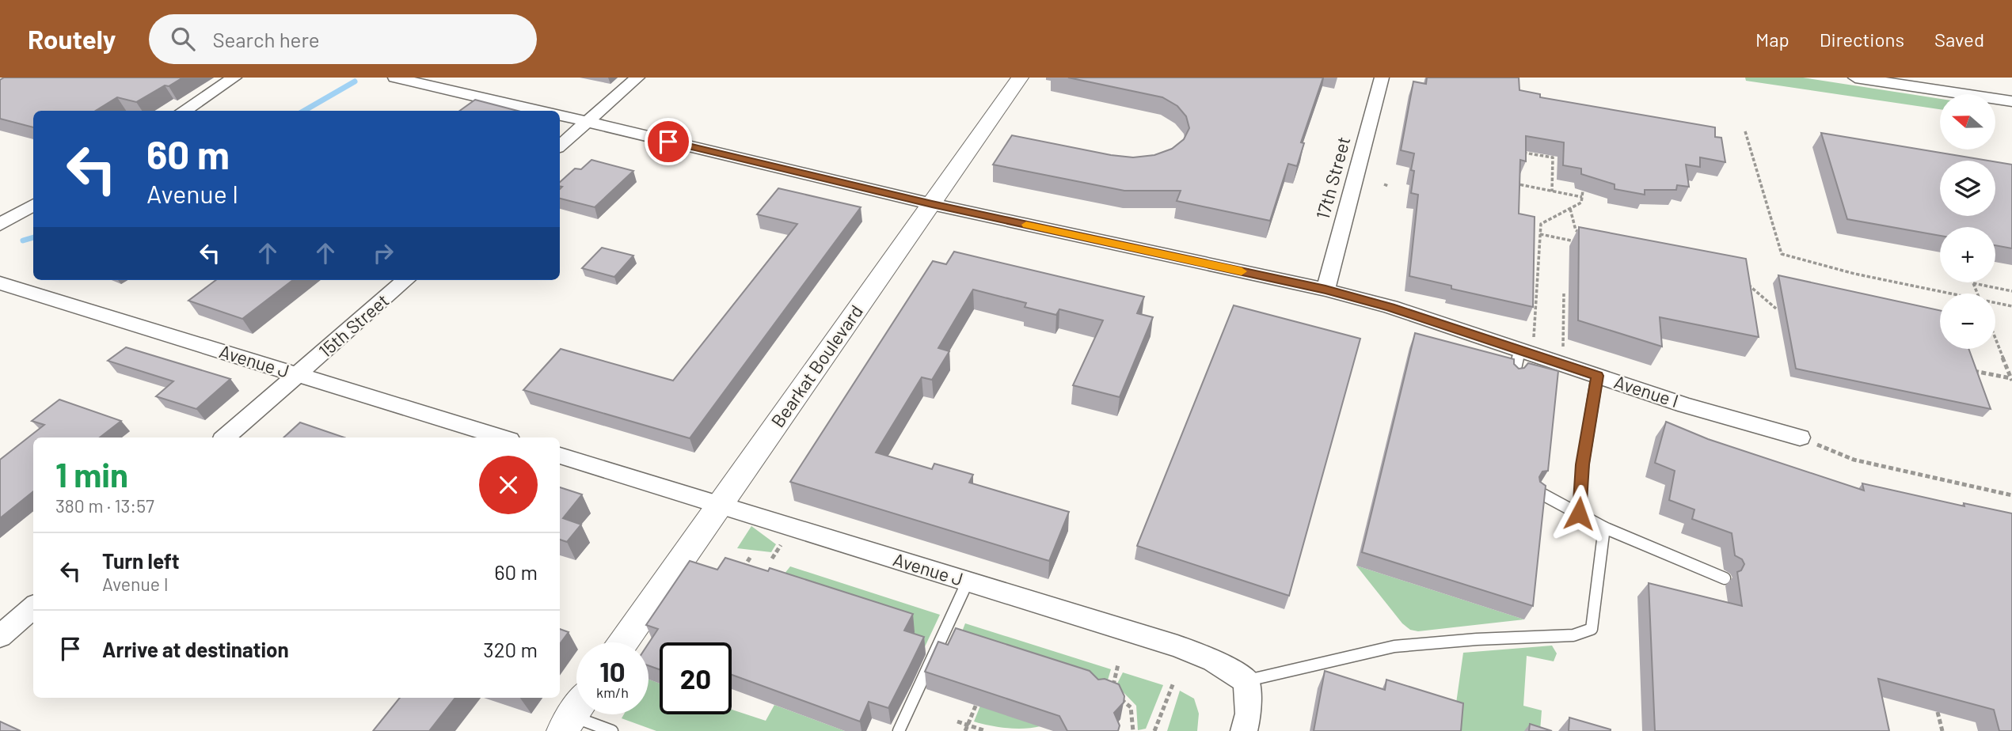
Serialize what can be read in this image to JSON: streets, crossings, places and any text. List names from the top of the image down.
{
  "streets": {
    "street": [
      "17th Street",
      "15th Street",
      "Avenue J",
      "Bearkat Boulevard",
      "Avenue I"
    ]
  },
  "crossings": [
    ["17th Street", "Avenue I"],
    ["15th Street", "Avenue J"],
    ["Avenue J", "Bearkat Boulevard"],
    ["Bearkat Boulevard", "Avenue I"]
  ],
  "north": "left",
  "page": {
    "header": "Routely",
    "search": "Search here",
    "nav": ["Map", "Directions", "Saved"],
    "map_buttons": ["+", "−"],
    "turn": ["60 m", "Avenue I"],
    "heading": ["1 min", "380 m · 13:57"],
    "list": [
      {
        "name": "Turn left",
        "note": "Avenue I",
        "value": "60 m"
      },
      {
        "name": "Arrive at destination",
        "value": "320 m"
      }
    ],
    "speed": "10 km/h",
    "limit": "20"
  }
}
